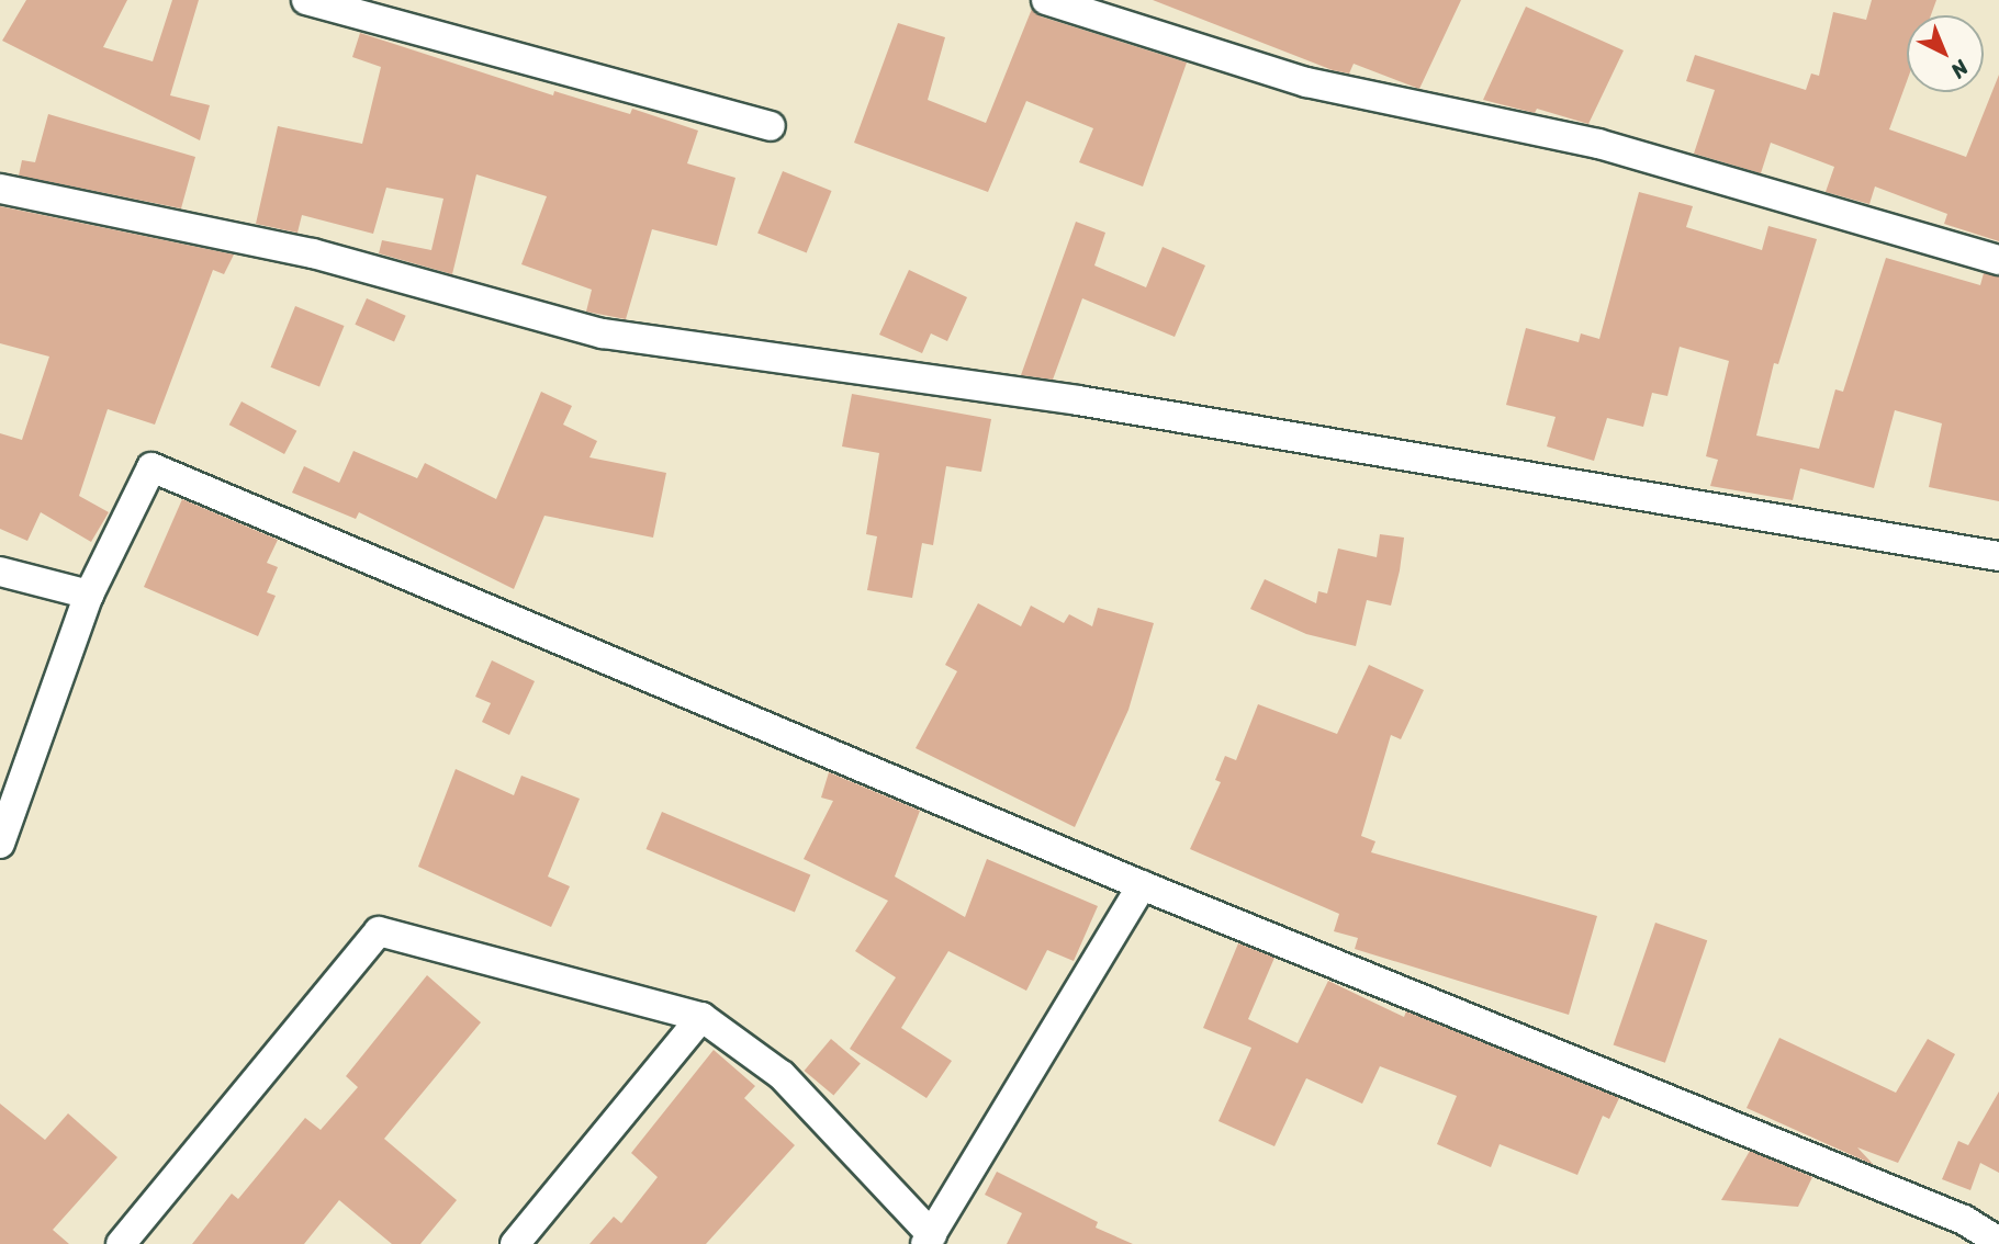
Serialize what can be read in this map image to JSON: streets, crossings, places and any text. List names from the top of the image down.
{
  "north": "bottom right"
}
